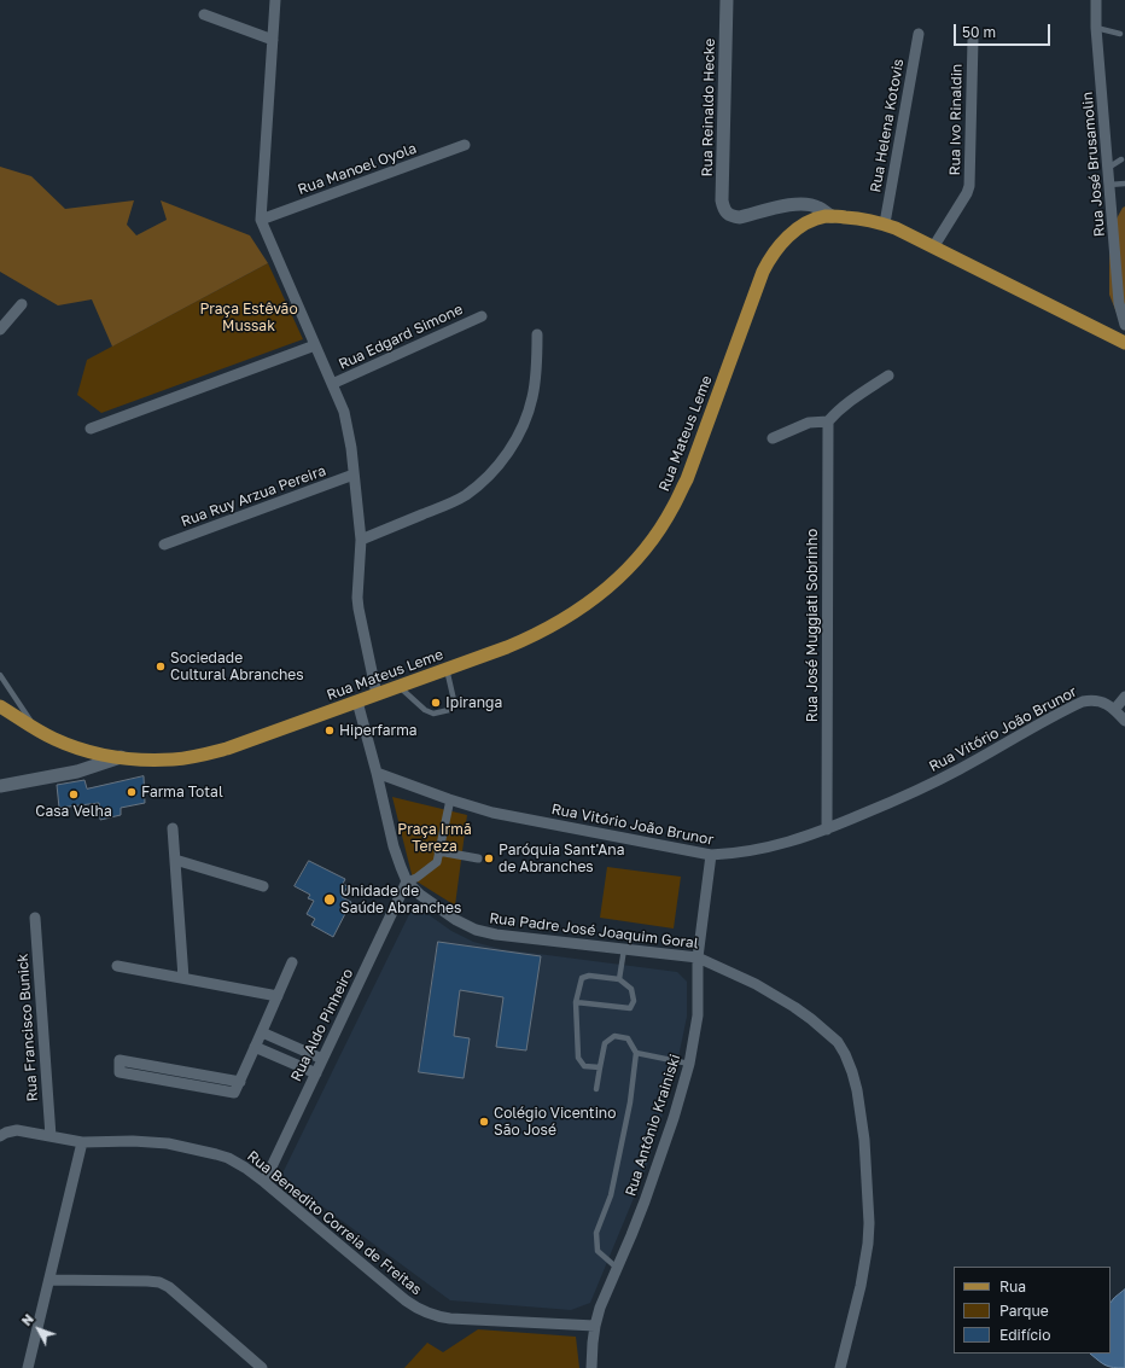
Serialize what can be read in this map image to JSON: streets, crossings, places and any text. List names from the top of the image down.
{
  "streets": {
    "main road": ["Rua Mateus Leme"],
    "street": [
      "Rua Reinaldo Hecke",
      "Rua Ivo Rinaldin",
      "Rua Helena Kotovis",
      "Rua José Brusamolin",
      "Rua Manoel Oyola",
      "Rua Edgard Simone",
      "Rua Ruy Arzua Pereira",
      "Rua José Muggiati Sobrinho",
      "Rua Vitório João Brunor",
      "Rua Padre José Joaquim Goral",
      "Rua Aldo Pinheiro",
      "Rua Francisco Bunick",
      "Rua Antônio Krainiski",
      "Rua Benedito Correia de Freitas"
    ]
  },
  "crossings": [
    ["Rua Reinaldo Hecke", "Rua Mateus Leme"],
    ["Rua Ivo Rinaldin", "Rua Mateus Leme"],
    ["Rua Helena Kotovis", "Rua Mateus Leme"],
    ["Rua José Muggiati Sobrinho", "Rua Vitório João Brunor"],
    ["Rua Vitório João Brunor", "Rua Padre José Joaquim Goral"],
    ["Rua Vitório João Brunor", "Rua Antônio Krainiski"],
    ["Rua Padre José Joaquim Goral", "Rua Aldo Pinheiro"],
    ["Rua Padre José Joaquim Goral", "Rua Antônio Krainiski"],
    ["Rua Aldo Pinheiro", "Rua Benedito Correia de Freitas"],
    ["Rua Francisco Bunick", "Rua Benedito Correia de Freitas"],
    ["Rua Antônio Krainiski", "Rua Benedito Correia de Freitas"]
  ],
  "parks": ["Praça Estêvão Mussak", "Praça Irmã Tereza"],
  "places": [
    "Sociedade Cultural Abranches",
    "Ipiranga",
    "Hiperfarma",
    "Farma Total",
    "Casa Velha",
    "Paróquia Sant'Ana de Abranches",
    "Unidade de Saúde Abranches",
    "Colégio Vicentino São José"
  ],
  "legend": ["Rua", "Parque", "Edifício"],
  "scale_bar": "50 m",
  "north": "top left"
}
